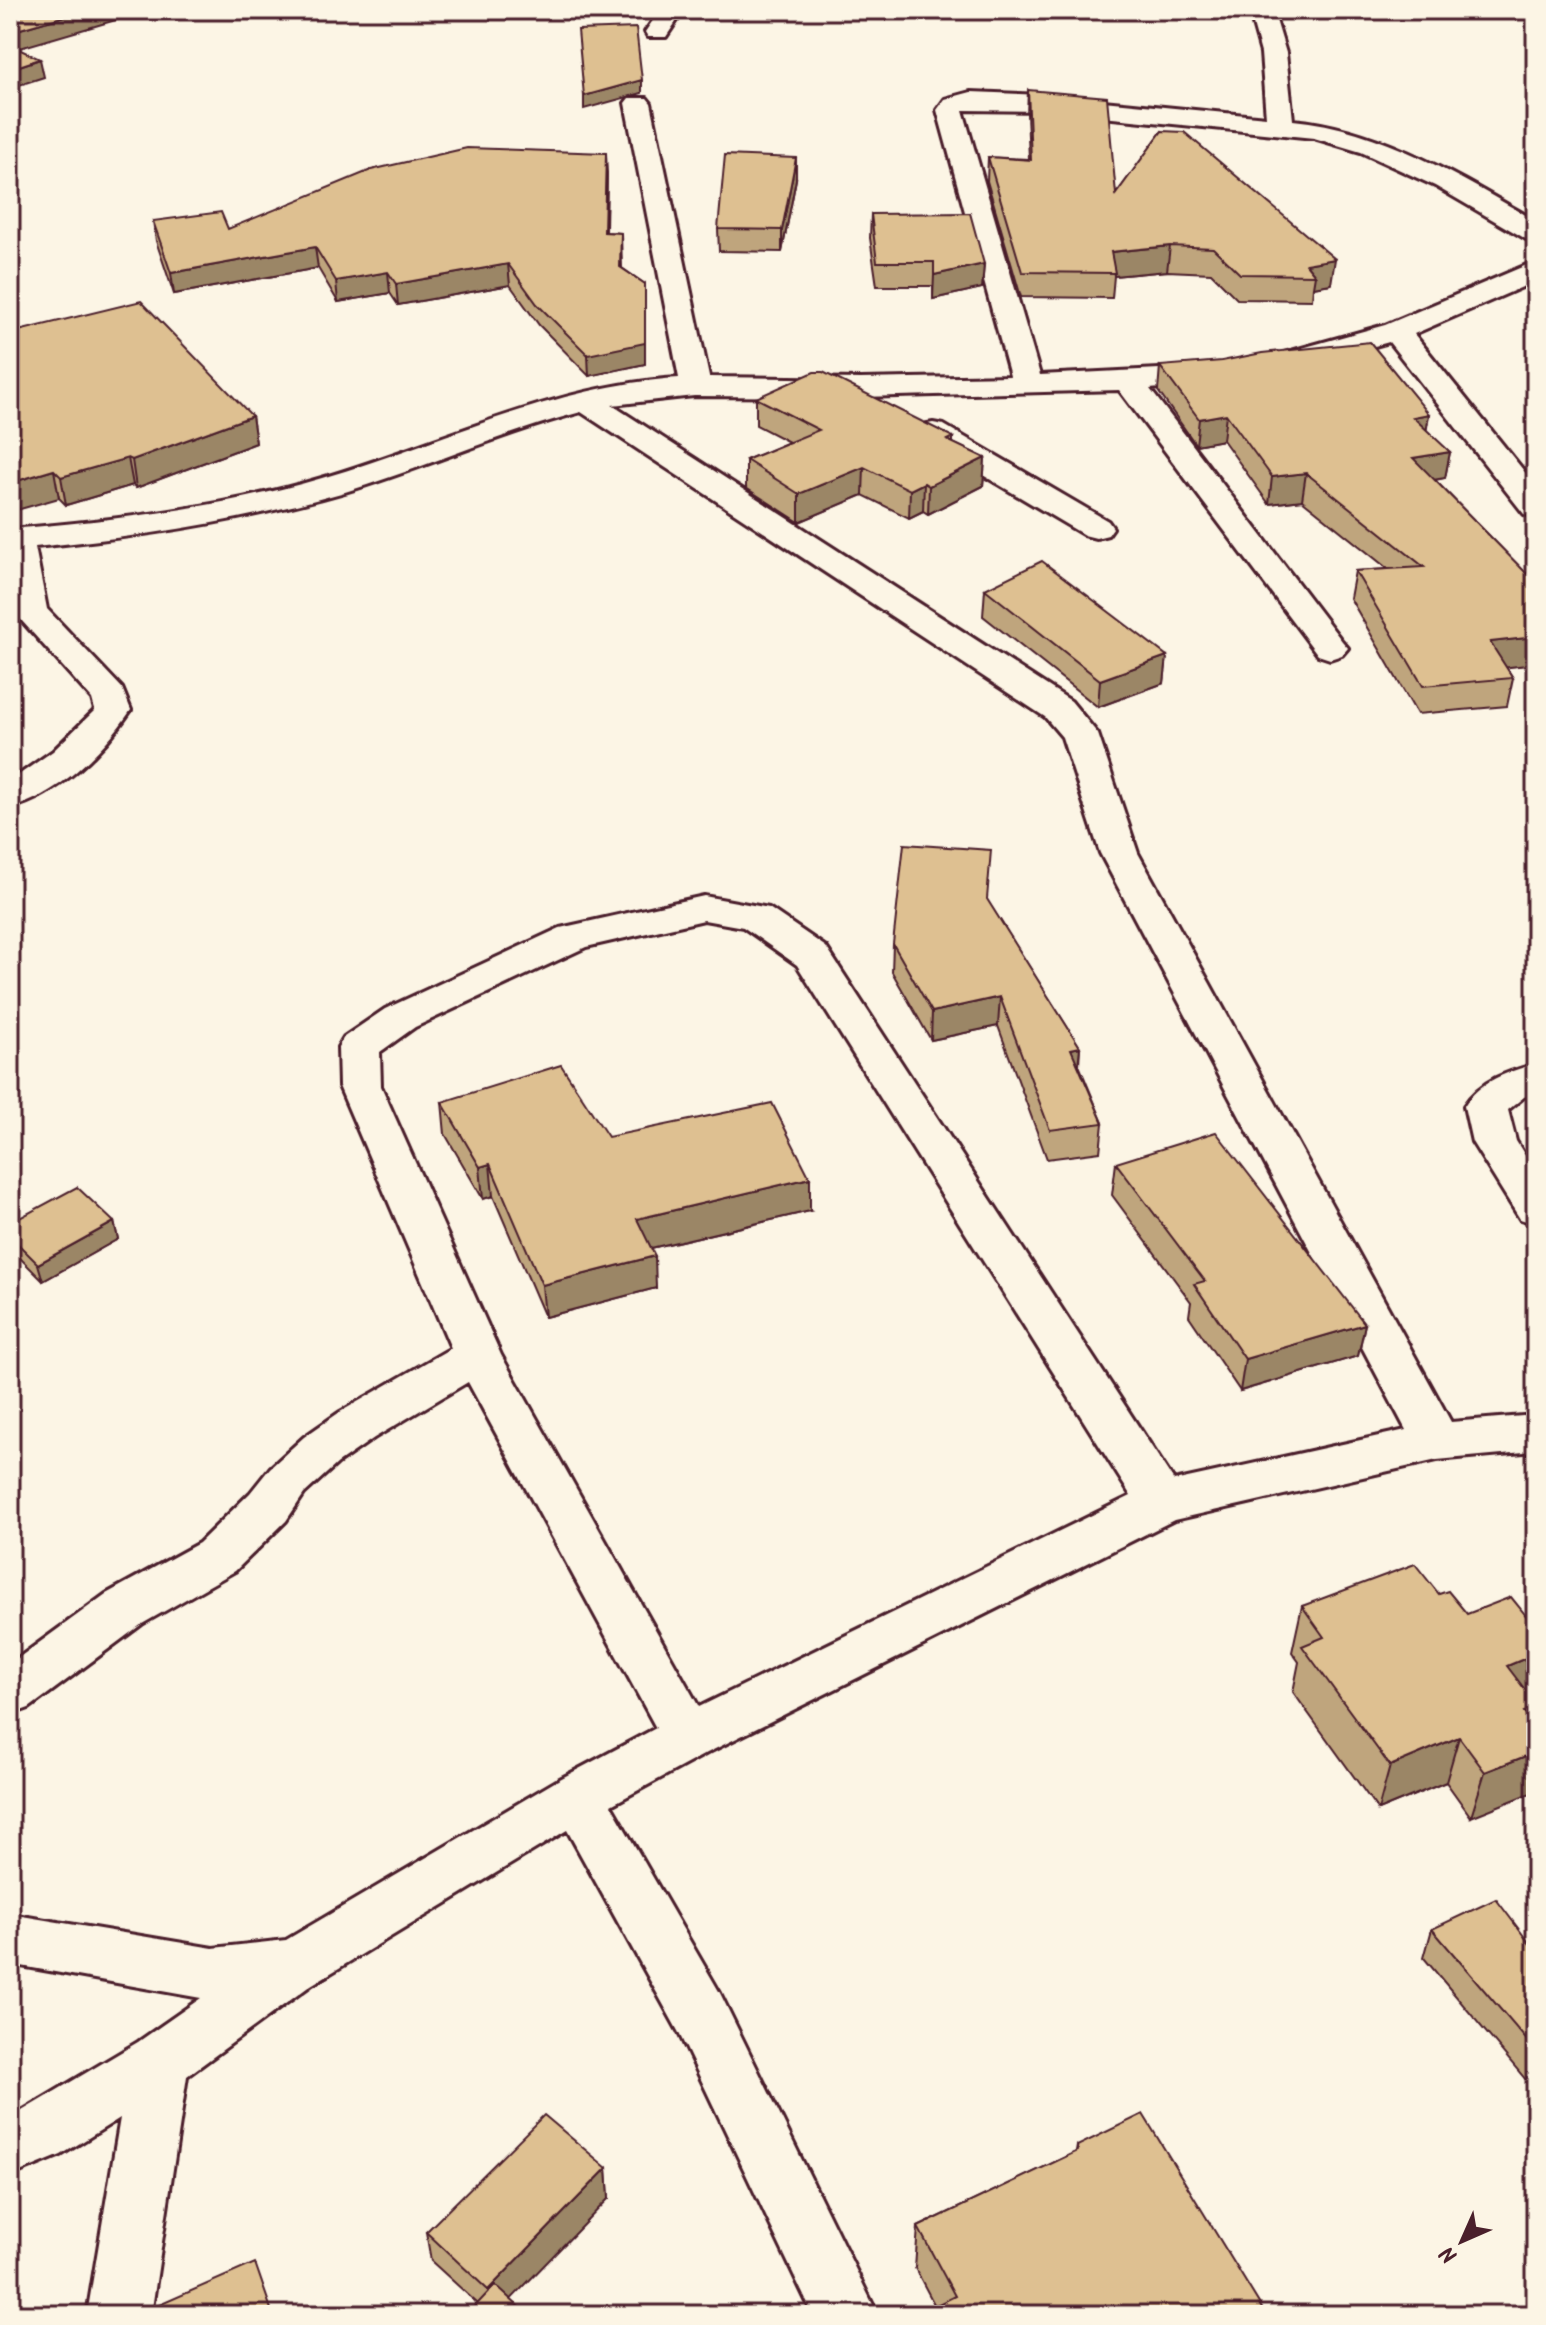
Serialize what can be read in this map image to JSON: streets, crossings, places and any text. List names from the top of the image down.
{
  "north": "bottom left"
}
